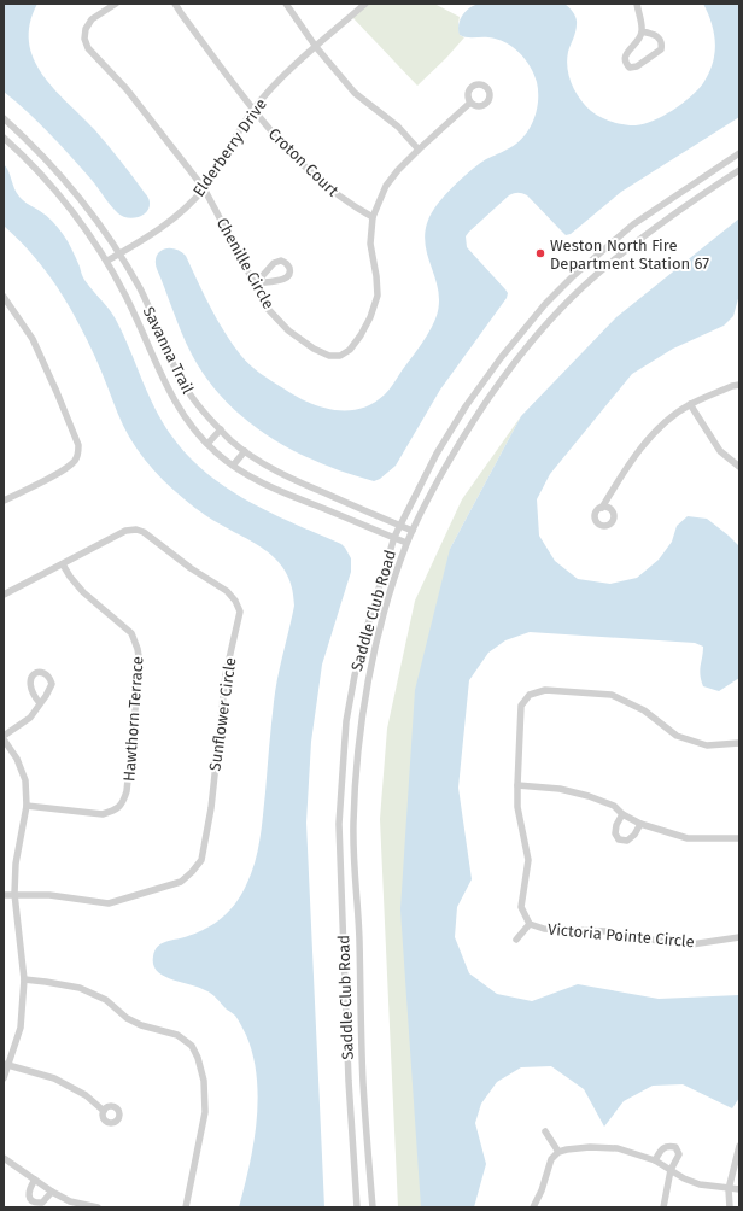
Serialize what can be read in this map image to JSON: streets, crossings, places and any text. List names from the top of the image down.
{
  "streets": {
    "street": [
      "Elderberry Drive",
      "Croton Court",
      "Chenille Circle",
      "Savanna Trail",
      "Saddle Club Road",
      "Sunflower Circle",
      "Hawthorn Terrace",
      "Victoria Pointe Circle"
    ]
  },
  "crossings": [
    ["Elderberry Drive", "Croton Court"],
    ["Elderberry Drive", "Chenille Circle"],
    ["Elderberry Drive", "Savanna Trail"],
    ["Croton Court", "Chenille Circle"],
    ["Savanna Trail", "Saddle Club Road"],
    ["Sunflower Circle", "Hawthorn Terrace"]
  ],
  "places": ["Weston North Fire Department Station 67"]
}
